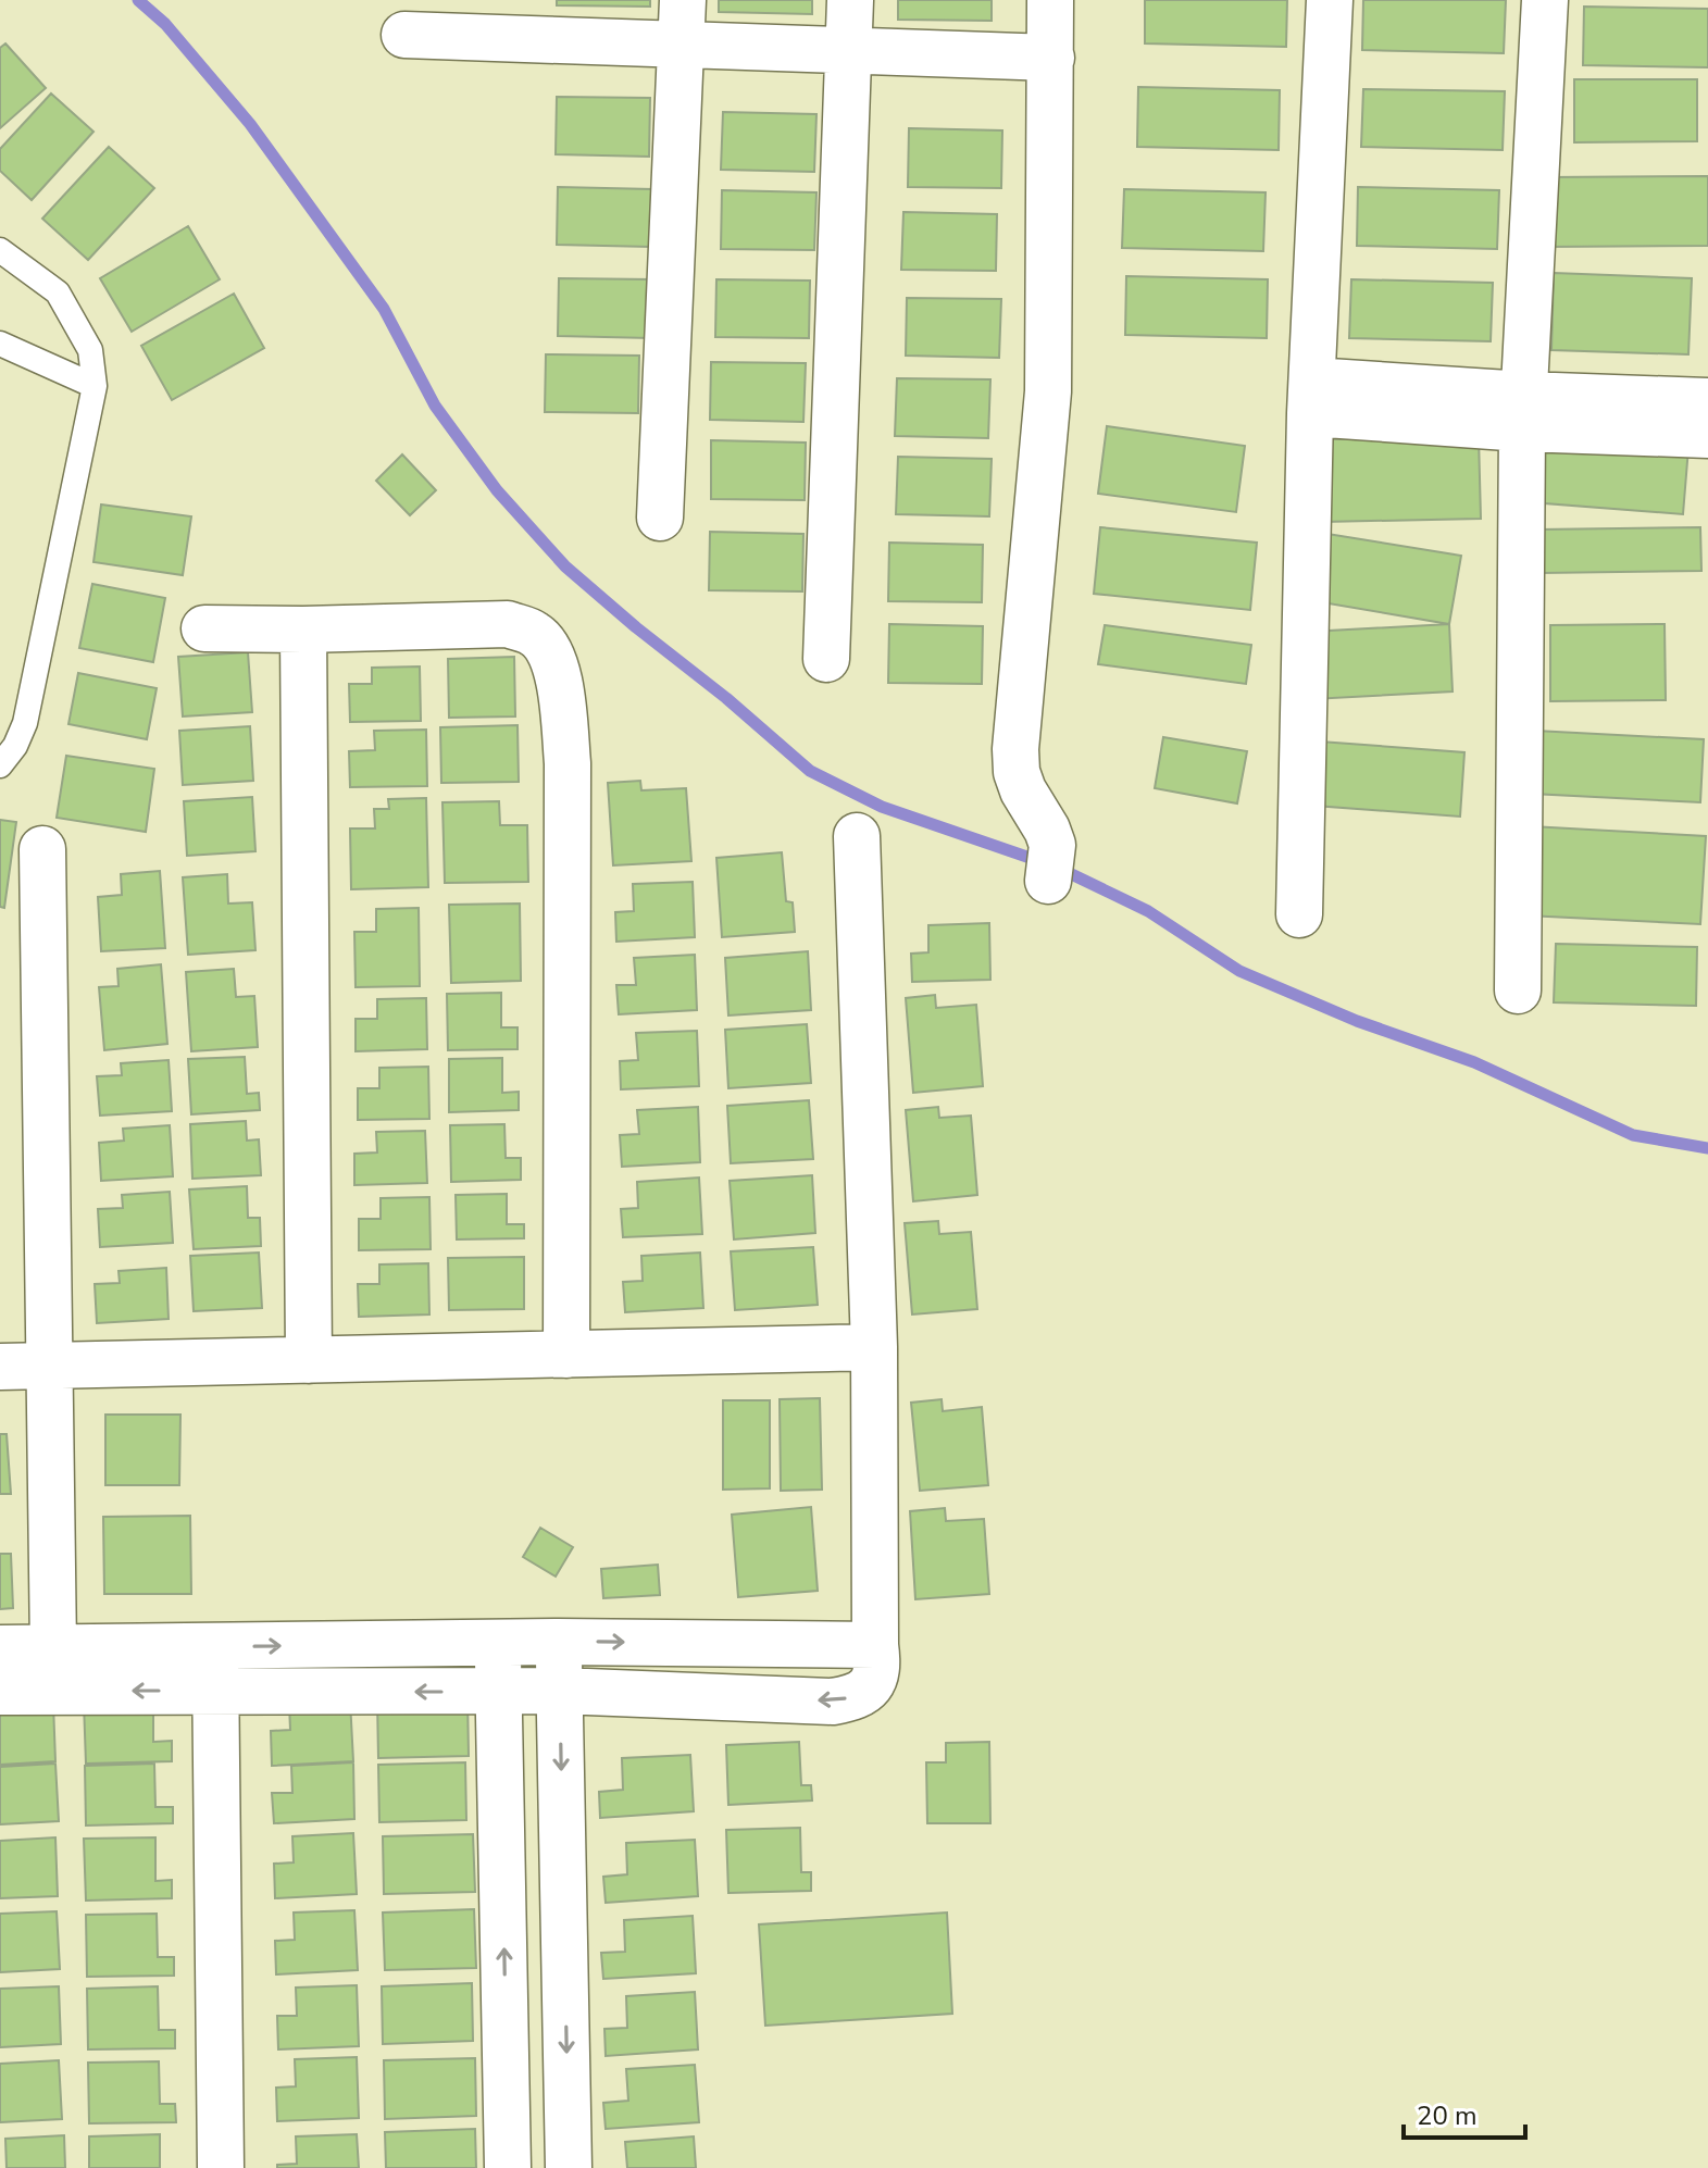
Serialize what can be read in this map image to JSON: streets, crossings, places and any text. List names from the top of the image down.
{
  "scale_bar": "20 m"
}
